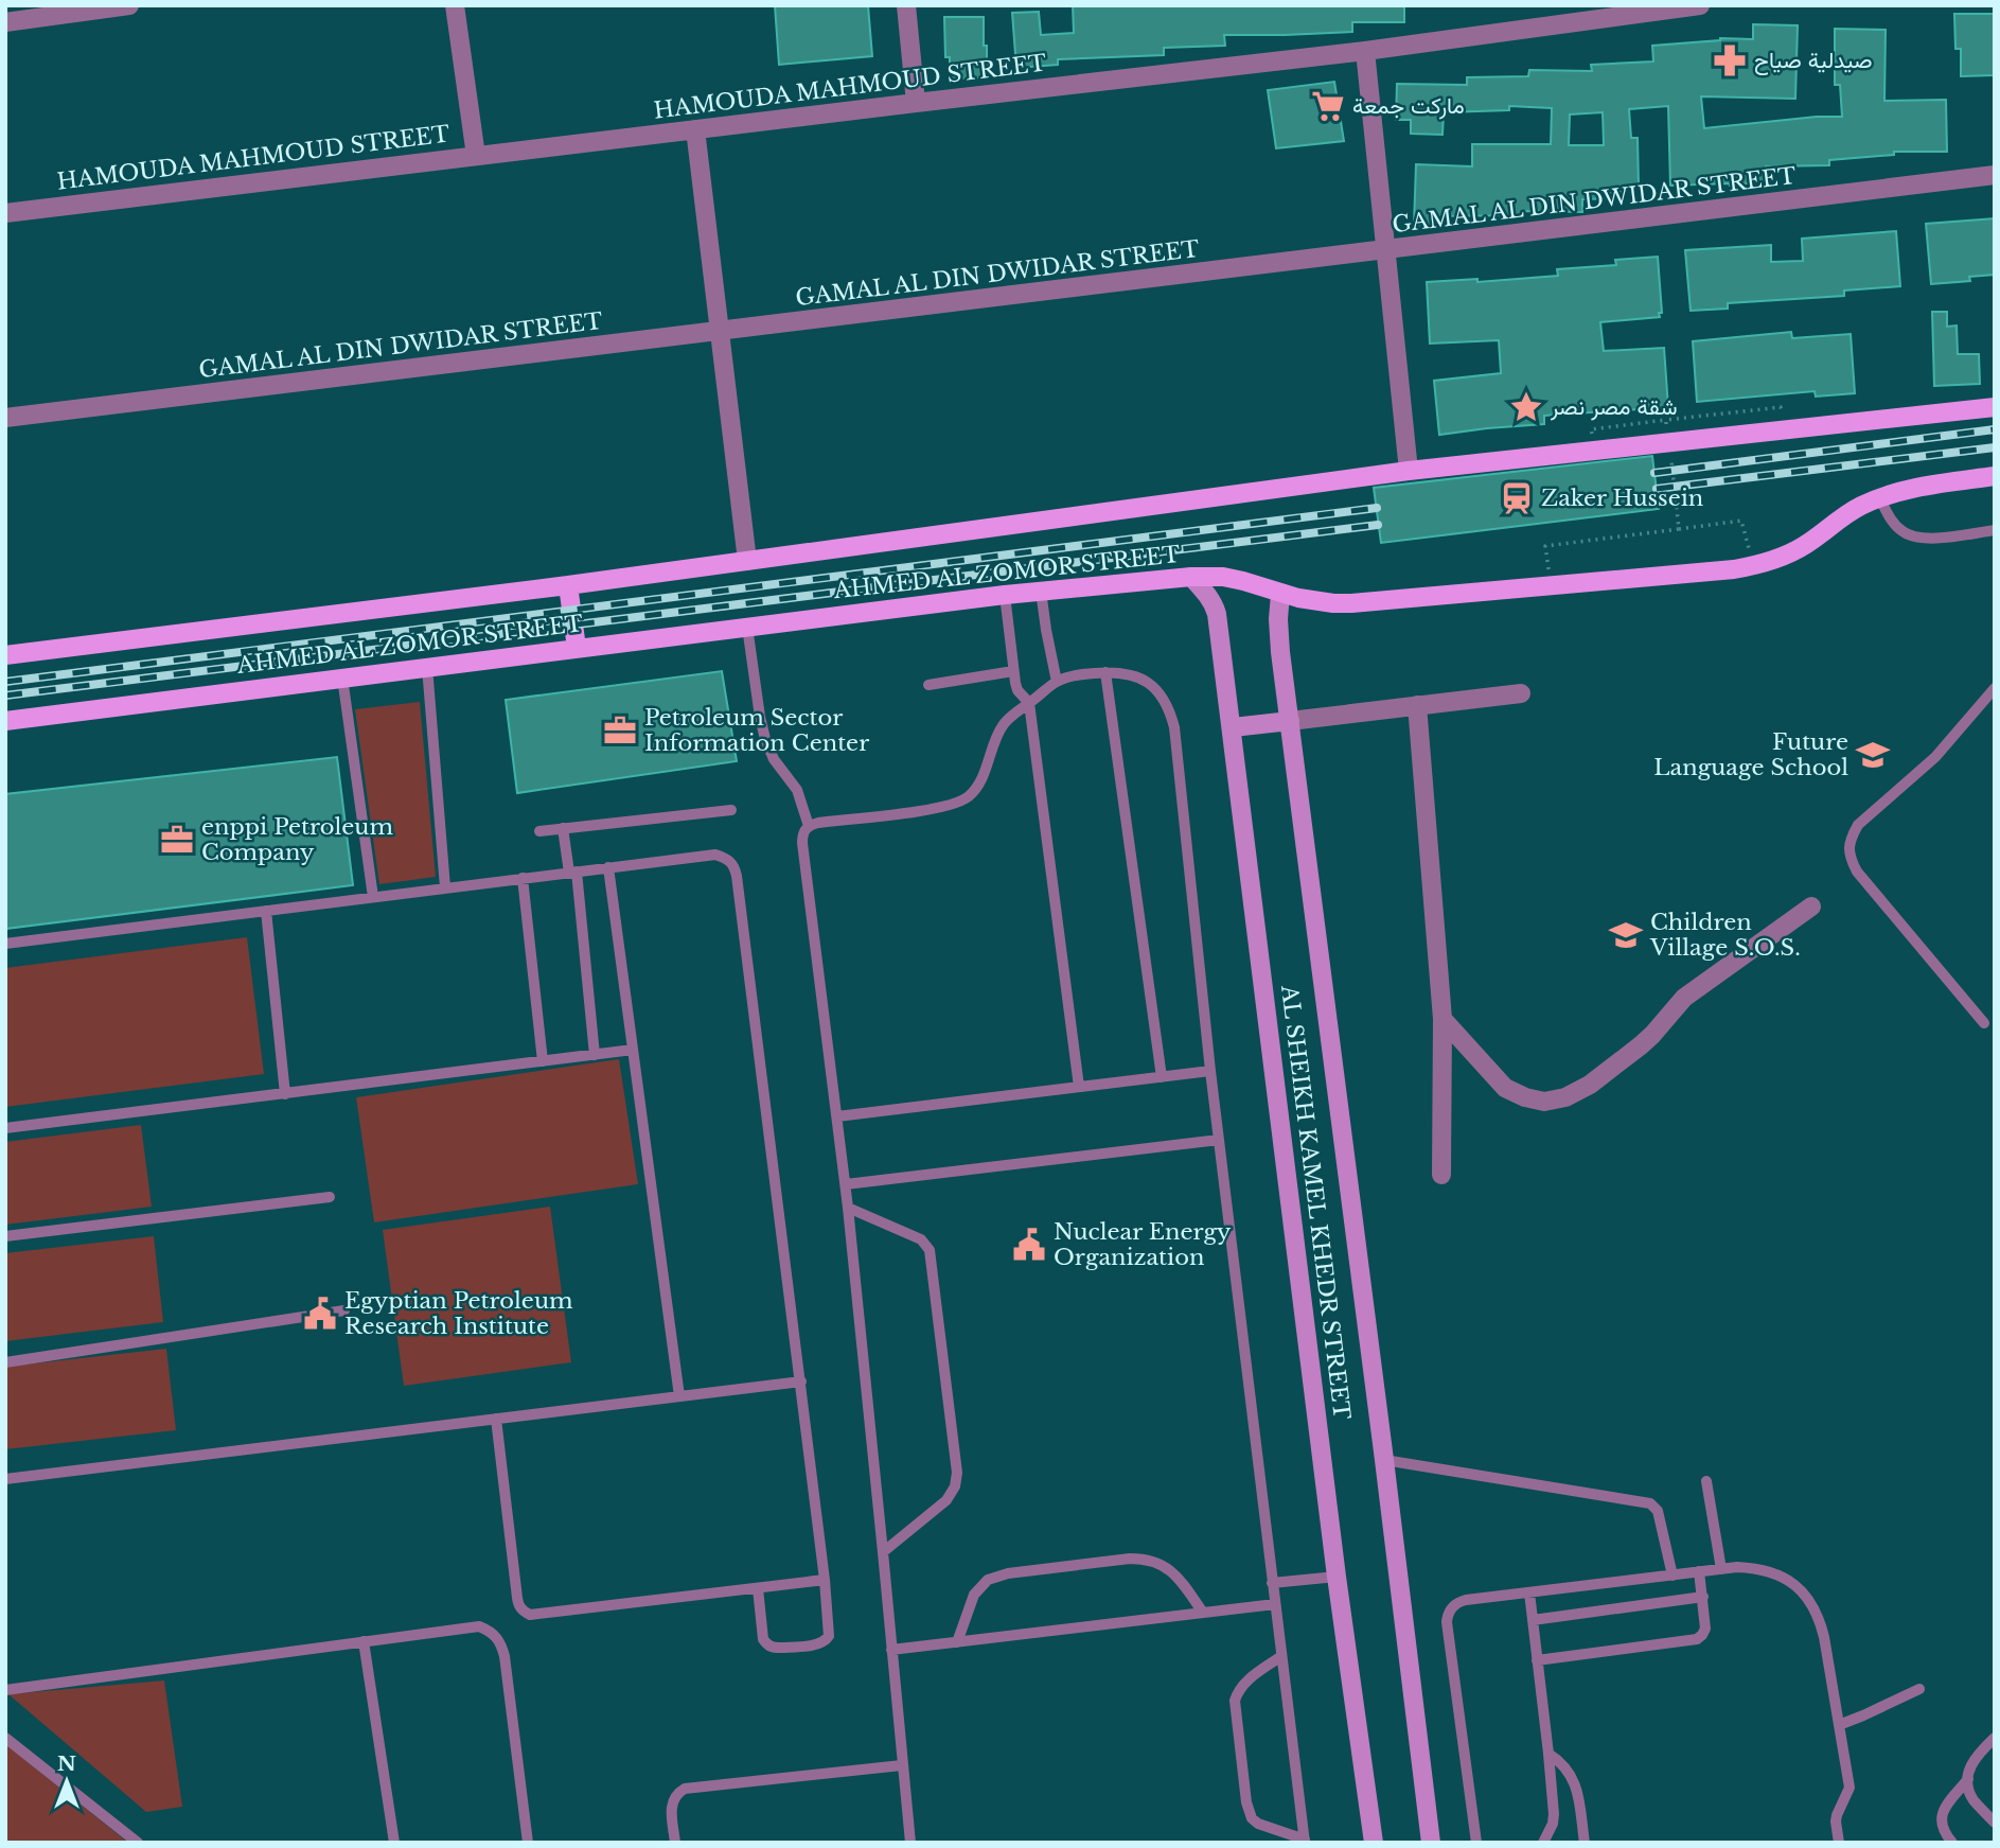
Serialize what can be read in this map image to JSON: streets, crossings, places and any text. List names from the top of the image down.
{
  "streets": {
    "main road": ["AHMED AL ZOMOR STREET", "AL SHEIKH KAMEL KHEDR STREET"],
    "street": ["HAMOUDA MAHMOUD STREET", "GAMAL AL DIN DWIDAR STREET"]
  },
  "crossings": [
    ["AHMED AL ZOMOR STREET", "AL SHEIKH KAMEL KHEDR STREET"]
  ],
  "places": {
    "pharmacy": ["صيدلية صياح"],
    "supermarket": ["ماركت جمعة"],
    "place": ["شقة مصر نصر"],
    "station": ["Zaker Hussein"],
    "office": ["Petroleum Sector Information Center", "enppi Petroleum Company"],
    "school or university": ["Future Language School", "Children Village S.O.S."],
    "public building": ["Nuclear Energy Organization", "Egyptian Petroleum Research Institute"]
  },
  "north": "top"
}
